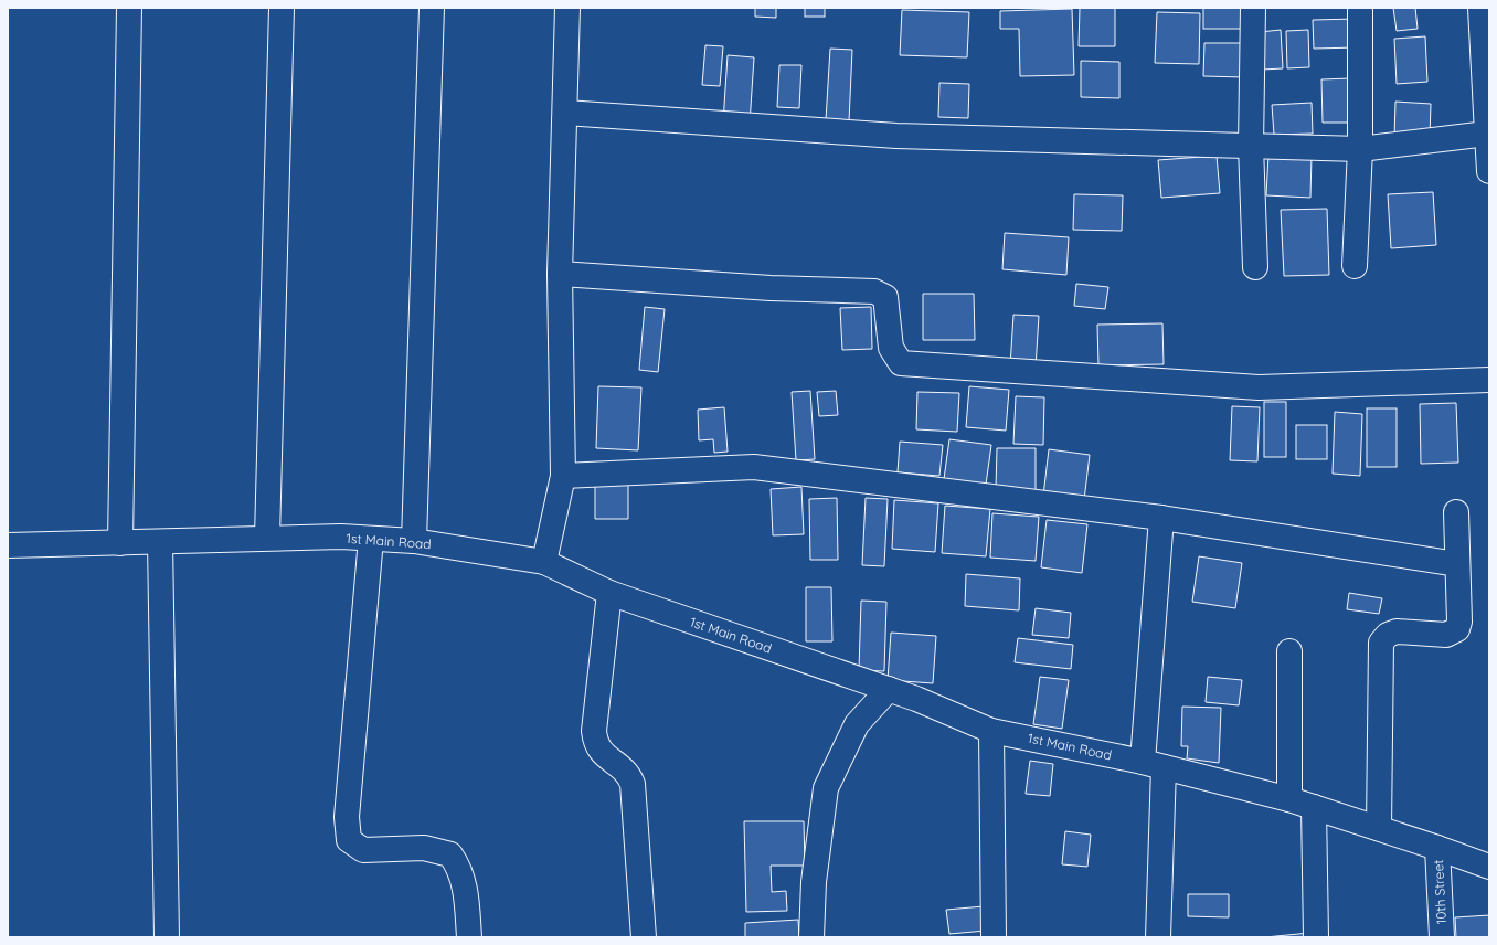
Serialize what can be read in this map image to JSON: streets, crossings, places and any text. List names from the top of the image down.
{
  "streets": {
    "street": ["1st Main Road", "10th Street"]
  },
  "crossings": [
    ["1st Main Road", "10th Street"]
  ]
}
